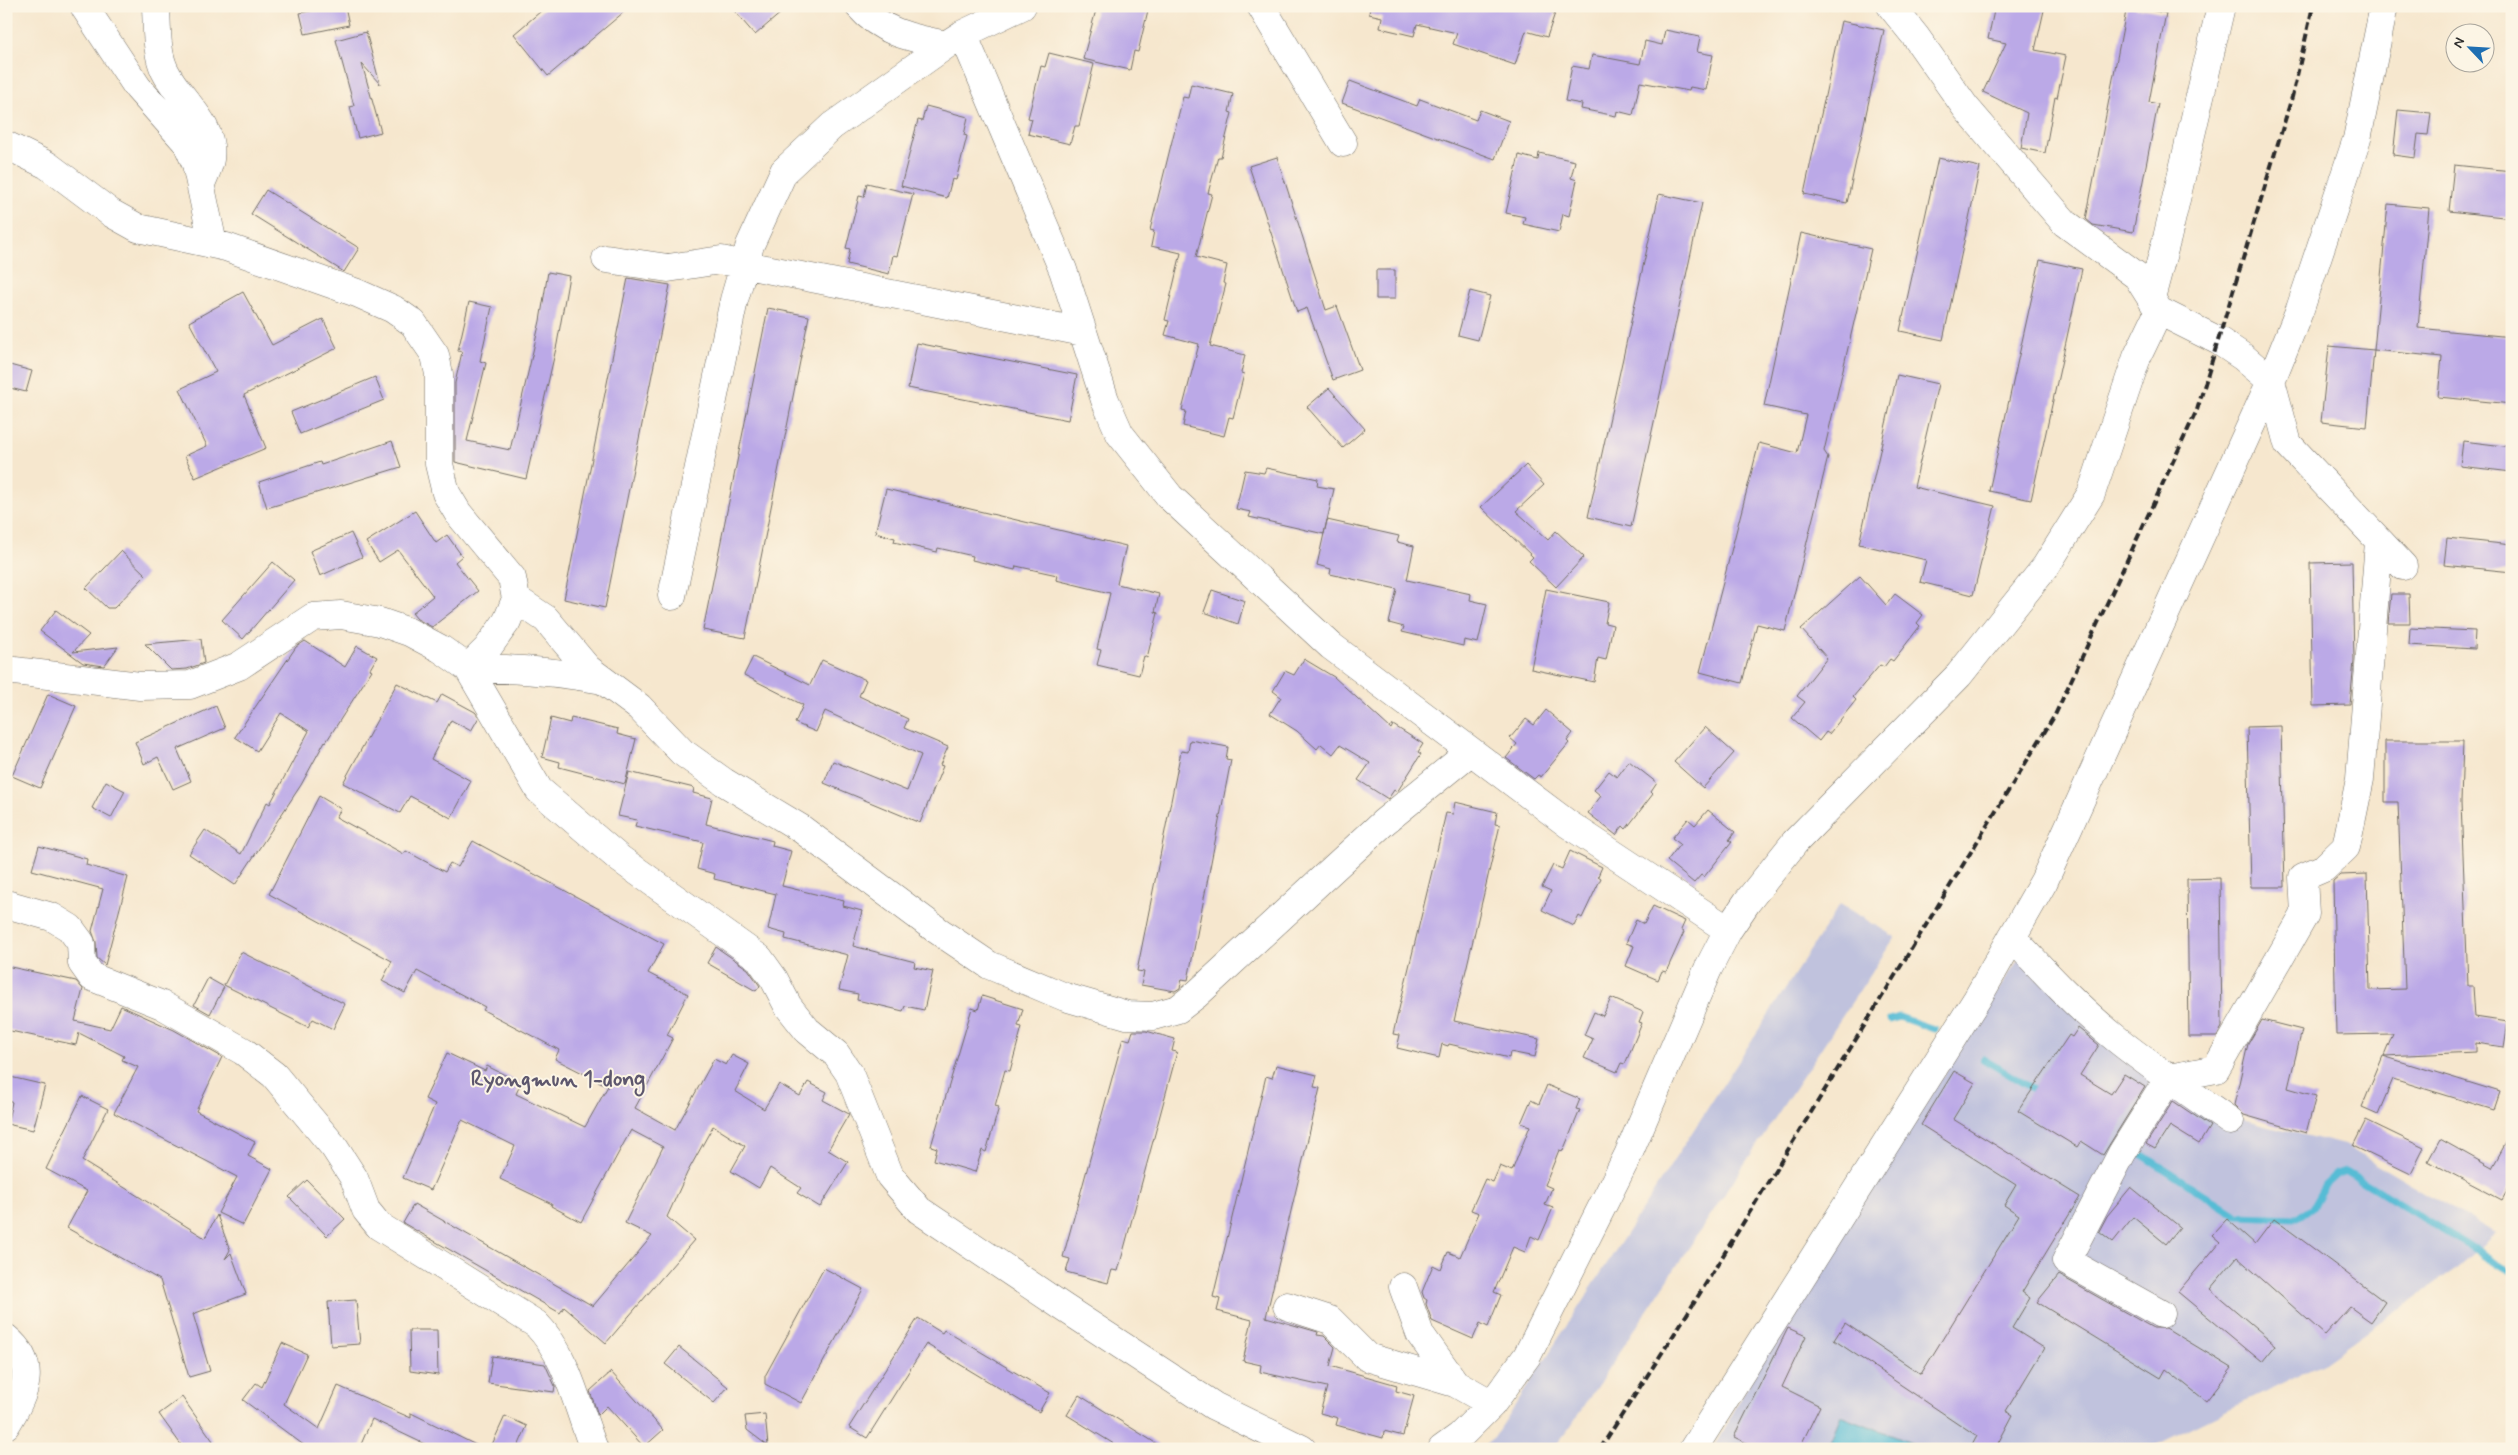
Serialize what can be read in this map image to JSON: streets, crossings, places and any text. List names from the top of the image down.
{
  "districts": ["Ryongmun 1-dong"],
  "north": "top left"
}
